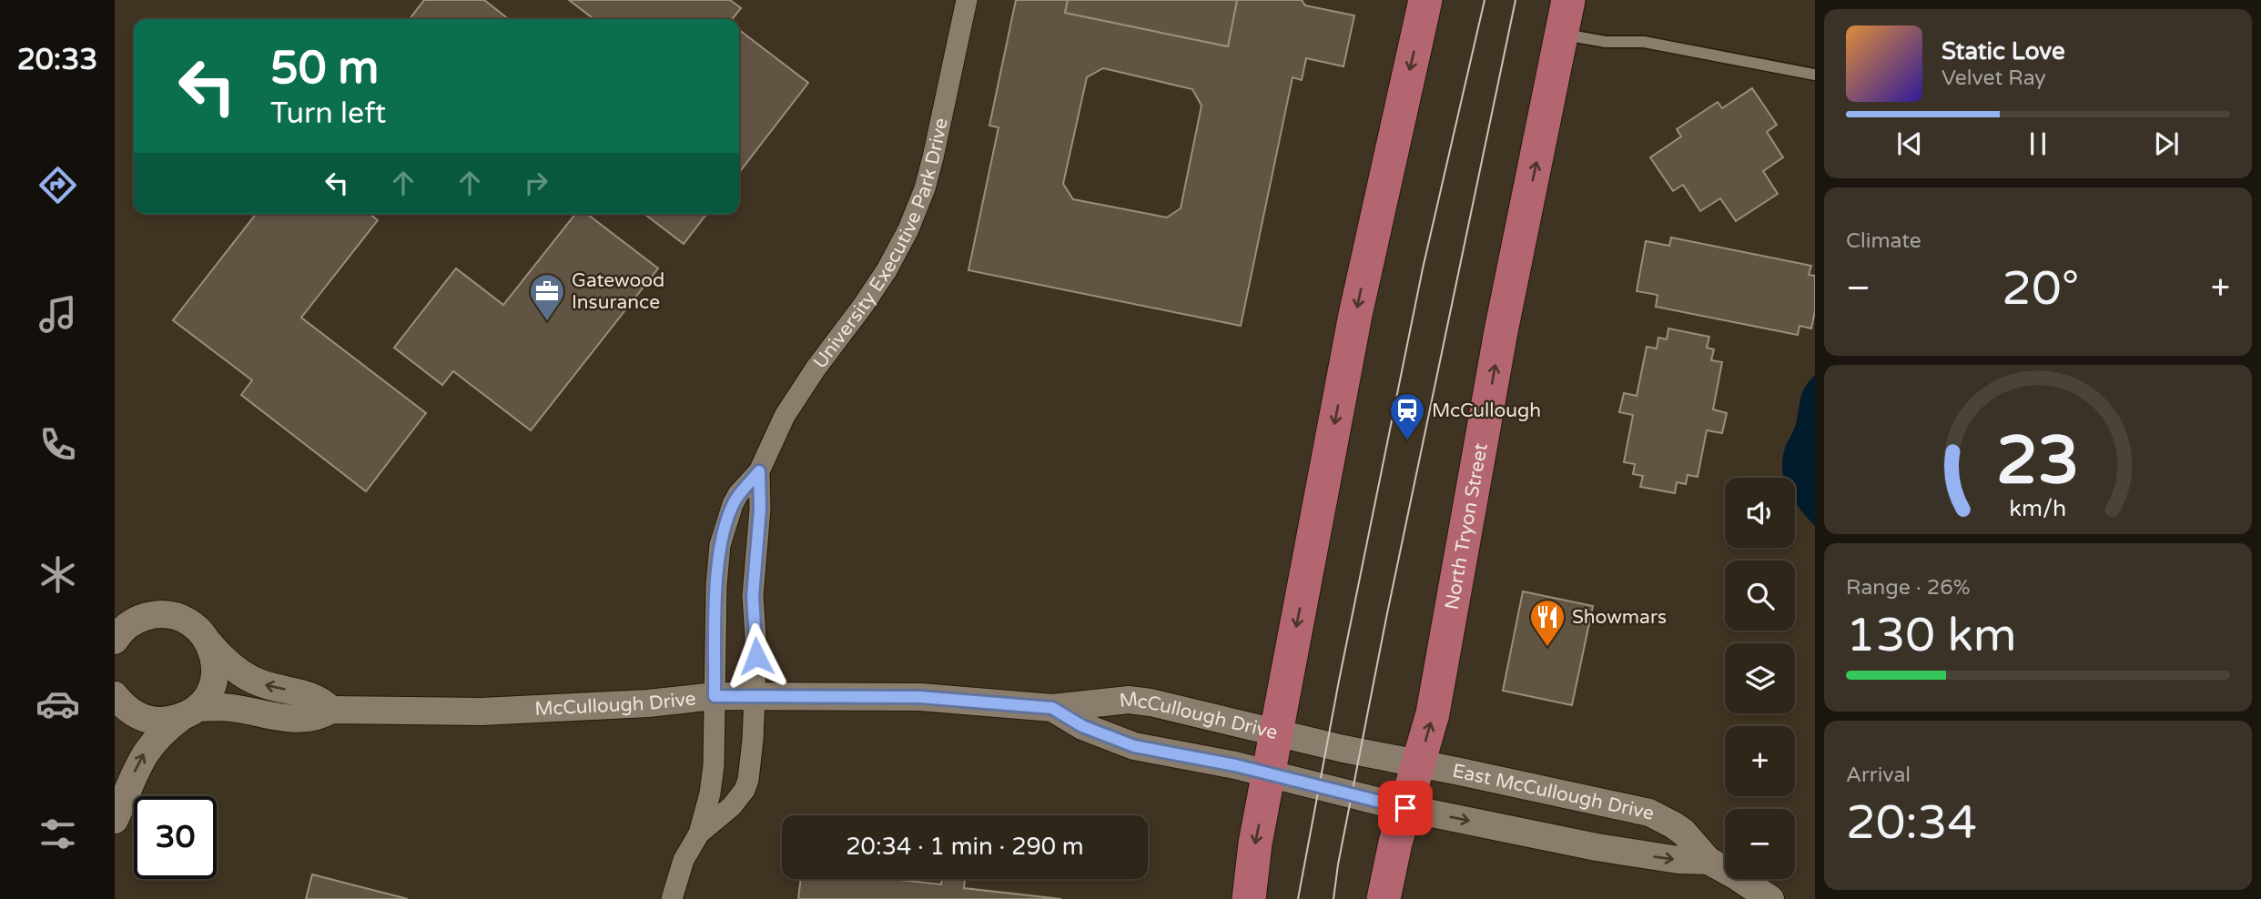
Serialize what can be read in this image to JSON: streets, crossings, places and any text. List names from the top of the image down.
{
  "streets": {
    "main road": ["North Tryon Street"],
    "street": ["University Executive Park Drive", "McCullough Drive", "East McCullough Drive"]
  },
  "crossings": [
    ["University Executive Park Drive", "McCullough Drive"],
    ["North Tryon Street", "East McCullough Drive"],
    ["McCullough Drive", "East McCullough Drive"]
  ],
  "places": {
    "office": ["Gatewood Insurance"],
    "station": ["McCullough"],
    "restaurant": ["Showmars"]
  },
  "page": {
    "tabs": "20:33",
    "turn": ["50 m", "Turn left"],
    "song": ["Static Love", "Velvet Ray"],
    "tile": [
      "Climate",
      ["Range · 26%", "130 km"],
      ["Arrival", "20:34"]
    ],
    "heat": ["−", "20°", "+"],
    "map_buttons": ["+", "−"],
    "limit": "30",
    "trip": "20:34 · 1 min · 290 m",
    "gauge": ["23", "km/h"]
  }
}
